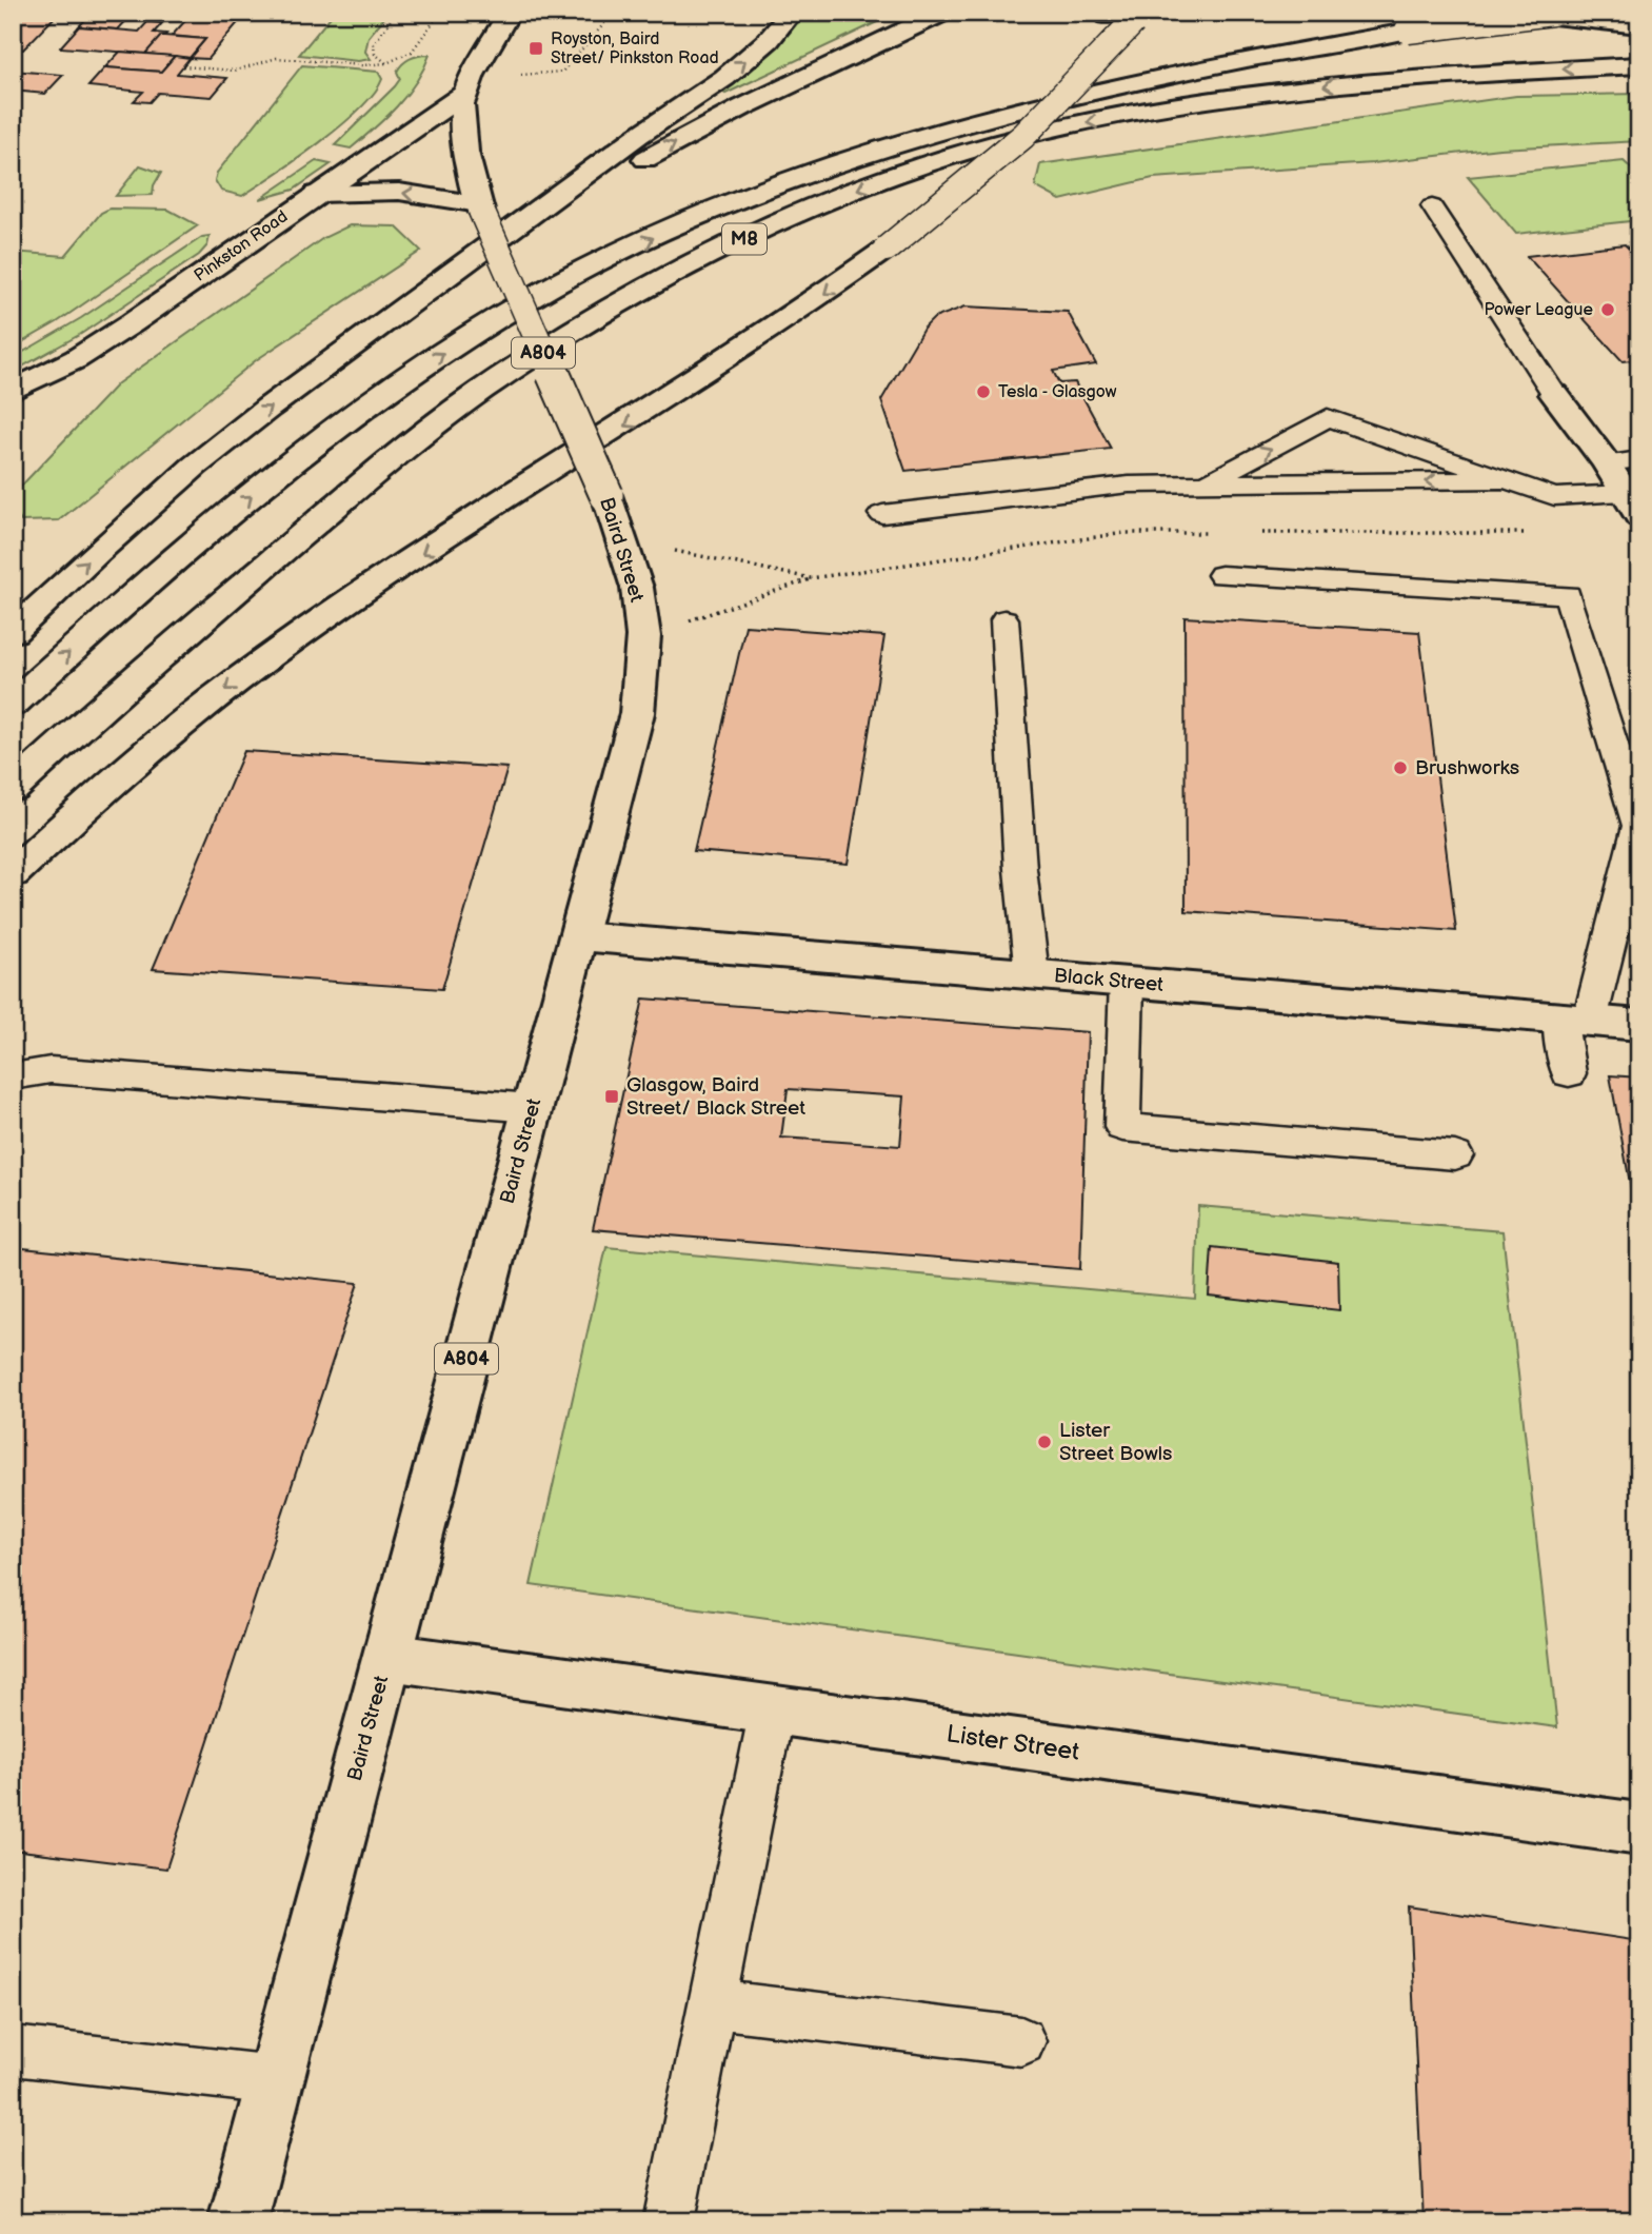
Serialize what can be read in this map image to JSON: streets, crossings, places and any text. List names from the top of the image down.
{
  "streets": {
    "main road": [
      "M8",
      "Pinkston Road",
      "A804",
      "Baird Street",
      "Black Street",
      "Lister Street"
    ]
  },
  "crossings": [
    ["Pinkston Road", "A804"],
    ["Pinkston Road", "Baird Street"],
    ["A804", "Baird Street"],
    ["Baird Street", "Black Street"],
    ["Baird Street", "Lister Street"]
  ],
  "places": {
    "transit": ["Royston, Baird Street/ Pinkston Road", "Glasgow, Baird Street/ Black Street"],
    "other": [
      "Power League",
      "Tesla - Glasgow",
      "Brushworks",
      "Lister Street Bowls"
    ]
  }
}
